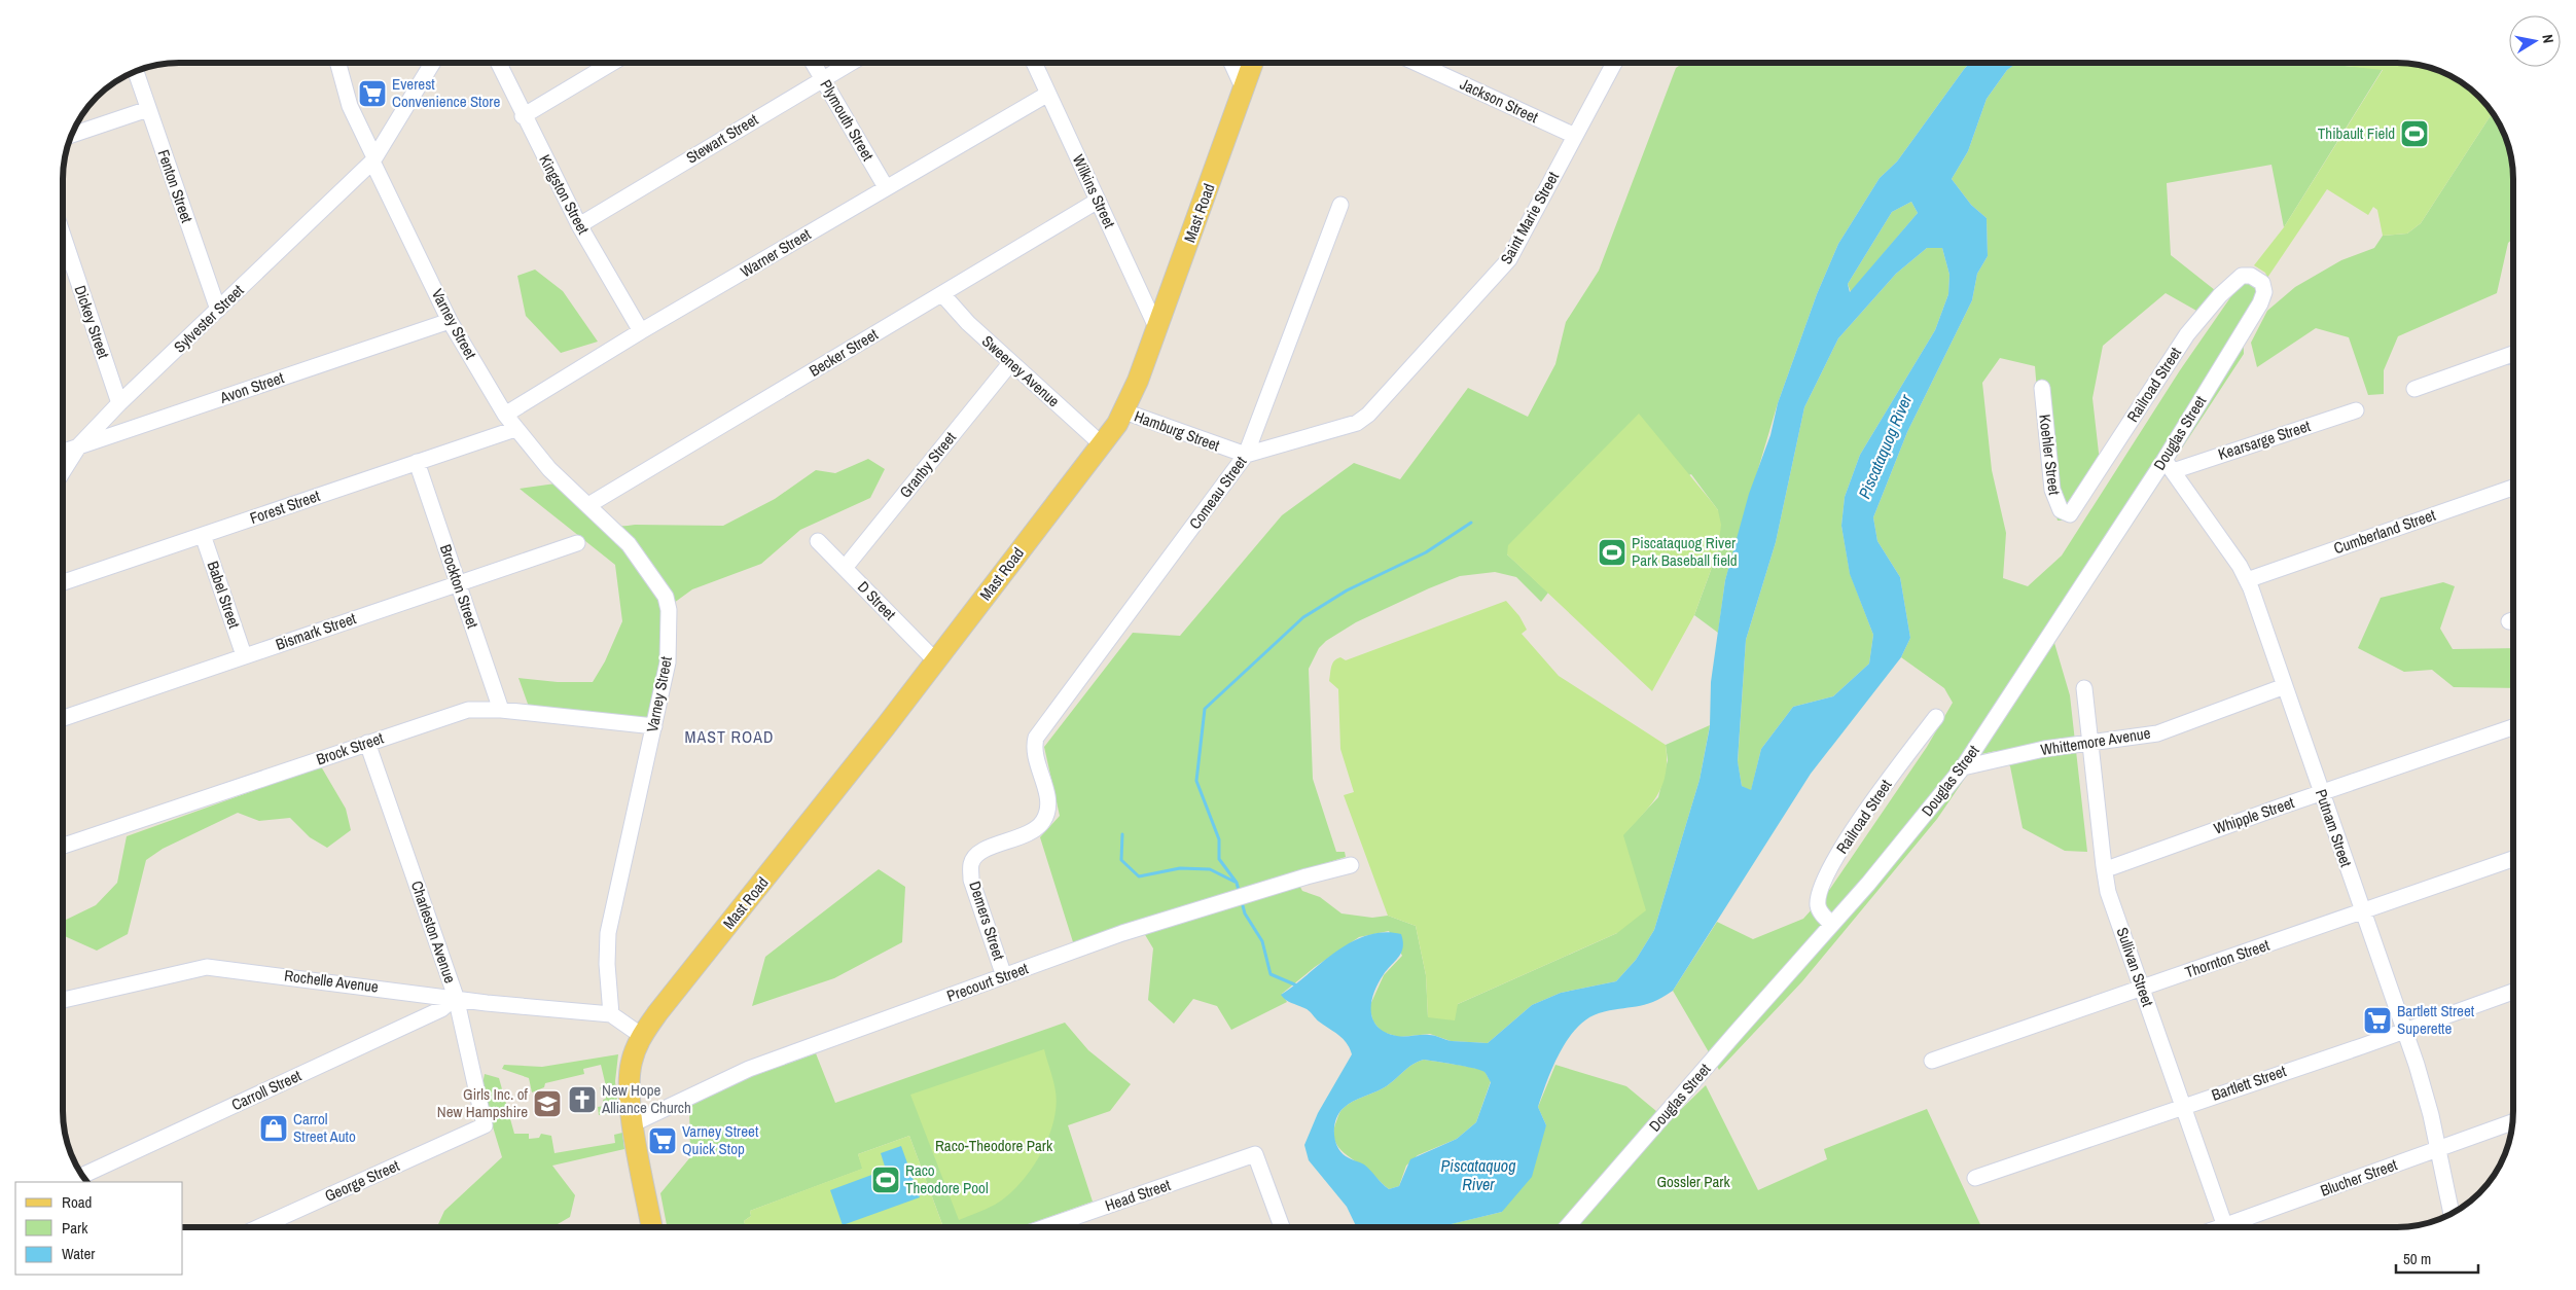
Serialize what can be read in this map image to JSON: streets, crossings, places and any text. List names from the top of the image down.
{
  "streets": {
    "main road": ["Mast Road"],
    "street": [
      "Jackson Street",
      "Plymouth Street",
      "Stewart Street",
      "Fenton Street",
      "Wilkins Street",
      "Kingston Street",
      "Saint Marie Street",
      "Warner Street",
      "Sylvester Street",
      "Dickey Street",
      "Varney Street",
      "Becker Street",
      "Sweeney Avenue",
      "Railroad Street",
      "Avon Street",
      "Hamburg Street",
      "Douglas Street",
      "Kearsarge Street",
      "Koehler Street",
      "Granby Street",
      "Comeau Street",
      "Forest Street",
      "Cumberland Street",
      "Brockton Street",
      "Babel Street",
      "D Street",
      "Bismark Street",
      "Whittemore Avenue",
      "Brock Street",
      "Whipple Street",
      "Putnam Street",
      "Demers Street",
      "Charleston Avenue",
      "Thornton Street",
      "Sullivan Street",
      "Rochelle Avenue",
      "Precourt Street",
      "Bartlett Street",
      "Carroll Street",
      "Blucher Street",
      "George Street",
      "Head Street"
    ]
  },
  "crossings": [
    ["Jackson Street", "Saint Marie Street"],
    ["Plymouth Street", "Stewart Street"],
    ["Plymouth Street", "Warner Street"],
    ["Stewart Street", "Kingston Street"],
    ["Fenton Street", "Sylvester Street"],
    ["Wilkins Street", "Mast Road"],
    ["Wilkins Street", "Warner Street"],
    ["Wilkins Street", "Becker Street"],
    ["Kingston Street", "Warner Street"],
    ["Mast Road", "Sweeney Avenue"],
    ["Mast Road", "Hamburg Street"],
    ["Mast Road", "D Street"],
    ["Saint Marie Street", "Hamburg Street"],
    ["Saint Marie Street", "Comeau Street"],
    ["Warner Street", "Varney Street"],
    ["Sylvester Street", "Dickey Street"],
    ["Sylvester Street", "Varney Street"],
    ["Sylvester Street", "Avon Street"],
    ["Varney Street", "Becker Street"],
    ["Varney Street", "Avon Street"],
    ["Varney Street", "Forest Street"],
    ["Varney Street", "Brock Street"],
    ["Varney Street", "Rochelle Avenue"],
    ["Becker Street", "Sweeney Avenue"],
    ["Sweeney Avenue", "Granby Street"],
    ["Railroad Street", "Douglas Street"],
    ["Railroad Street", "Koehler Street"],
    ["Hamburg Street", "Comeau Street"],
    ["Douglas Street", "Kearsarge Street"],
    ["Douglas Street", "Whittemore Avenue"],
    ["Douglas Street", "Putnam Street"],
    ["Kearsarge Street", "Putnam Street"],
    ["Granby Street", "D Street"],
    ["Comeau Street", "Demers Street"],
    ["Forest Street", "Brockton Street"],
    ["Forest Street", "Babel Street"],
    ["Cumberland Street", "Putnam Street"],
    ["Brockton Street", "Bismark Street"],
    ["Brockton Street", "Brock Street"],
    ["Babel Street", "Bismark Street"],
    ["Whittemore Avenue", "Putnam Street"],
    ["Whittemore Avenue", "Sullivan Street"],
    ["Brock Street", "Charleston Avenue"],
    ["Whipple Street", "Putnam Street"],
    ["Whipple Street", "Sullivan Street"],
    ["Putnam Street", "Thornton Street"],
    ["Putnam Street", "Bartlett Street"],
    ["Putnam Street", "Blucher Street"],
    ["Demers Street", "Precourt Street"],
    ["Charleston Avenue", "Rochelle Avenue"],
    ["Charleston Avenue", "Carroll Street"],
    ["Charleston Avenue", "George Street"],
    ["Thornton Street", "Sullivan Street"],
    ["Sullivan Street", "Bartlett Street"],
    ["Rochelle Avenue", "Carroll Street"]
  ],
  "districts": ["MAST ROAD"],
  "water": ["Piscataquog River"],
  "parks": ["Raco-Theodore Park", "Gossler Park"],
  "places": {
    "supermarket": ["Everest Convenience Store", "Bartlett Street Superette", "Varney Street Quick Stop"],
    "sports": ["Thibault Field", "Piscataquog River Park Baseball field", "Raco Theodore Pool"],
    "church": ["New Hope Alliance Church"],
    "school or university": ["Girls Inc. of New Hampshire"],
    "shop": ["Carrol Street Auto"]
  },
  "legend": ["Road", "Park", "Water"],
  "scale_bar": "50 m",
  "north": "right"
}
